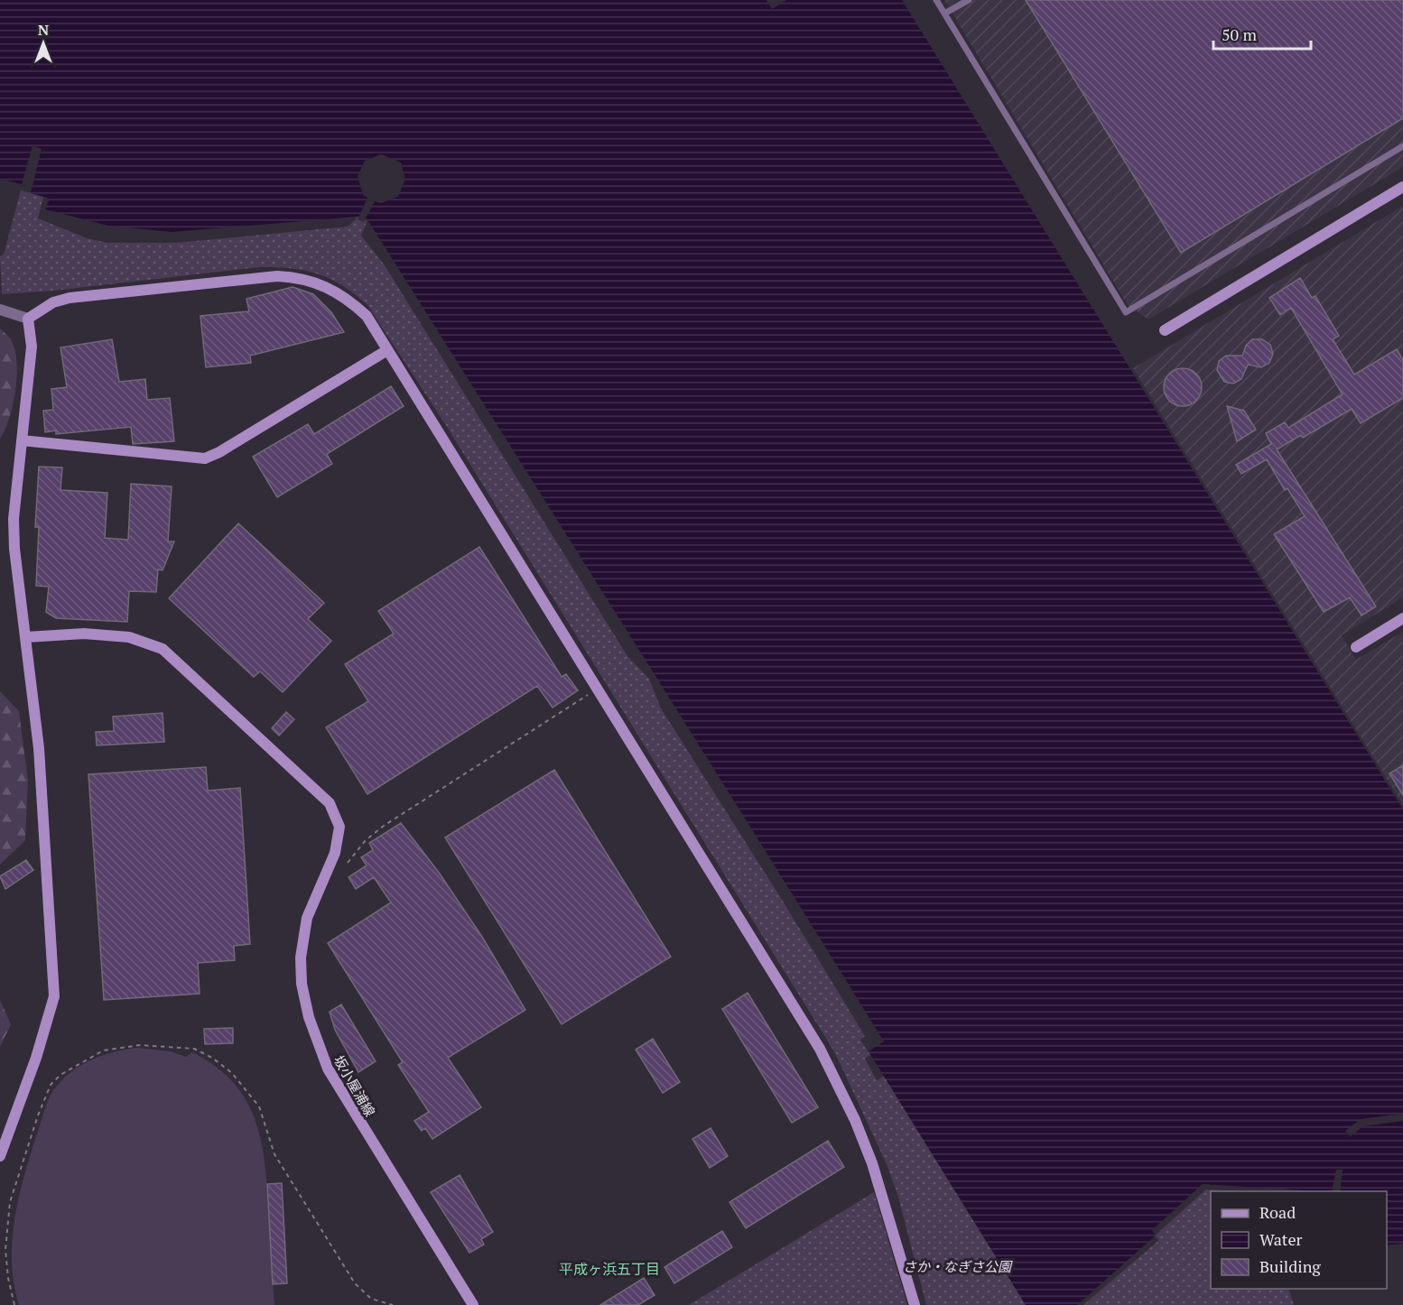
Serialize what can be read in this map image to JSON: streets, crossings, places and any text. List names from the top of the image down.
{
  "streets": {
    "street": ["坂小屋浦線"]
  },
  "districts": ["平成ヶ浜五丁目"],
  "parks": ["さか・なぎさ公園"],
  "legend": ["Road", "Water", "Building"],
  "scale_bar": "50 m",
  "north": "top"
}
